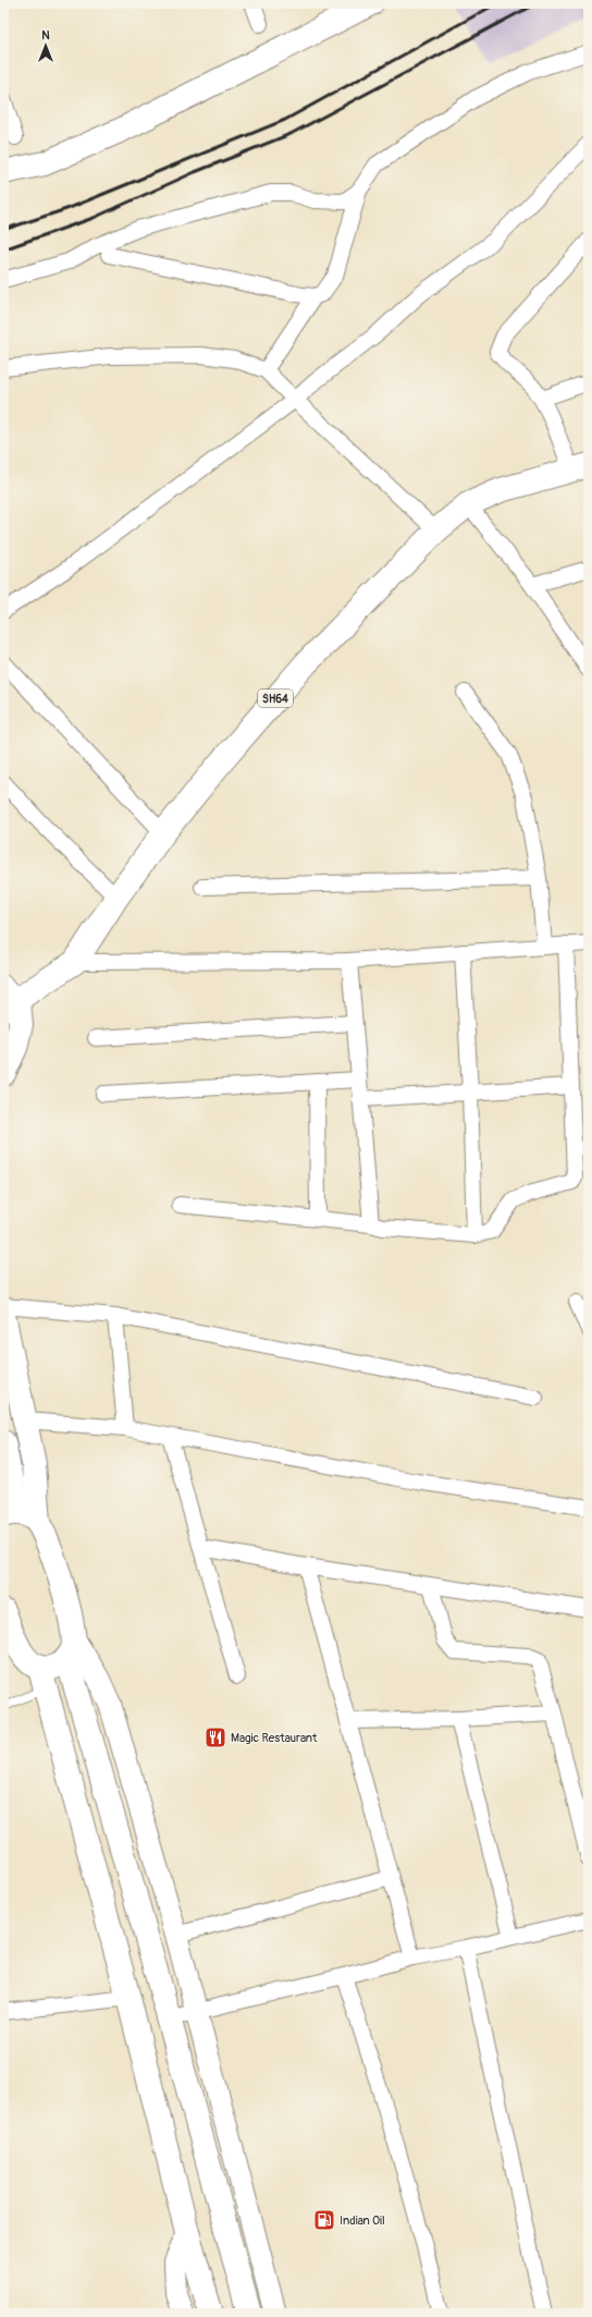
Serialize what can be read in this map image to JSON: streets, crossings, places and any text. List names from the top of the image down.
{
  "streets": {
    "main road": ["SH64"]
  },
  "places": {
    "restaurant": ["Magic Restaurant"],
    "fuel station": ["Indian Oil"]
  },
  "north": "top"
}
